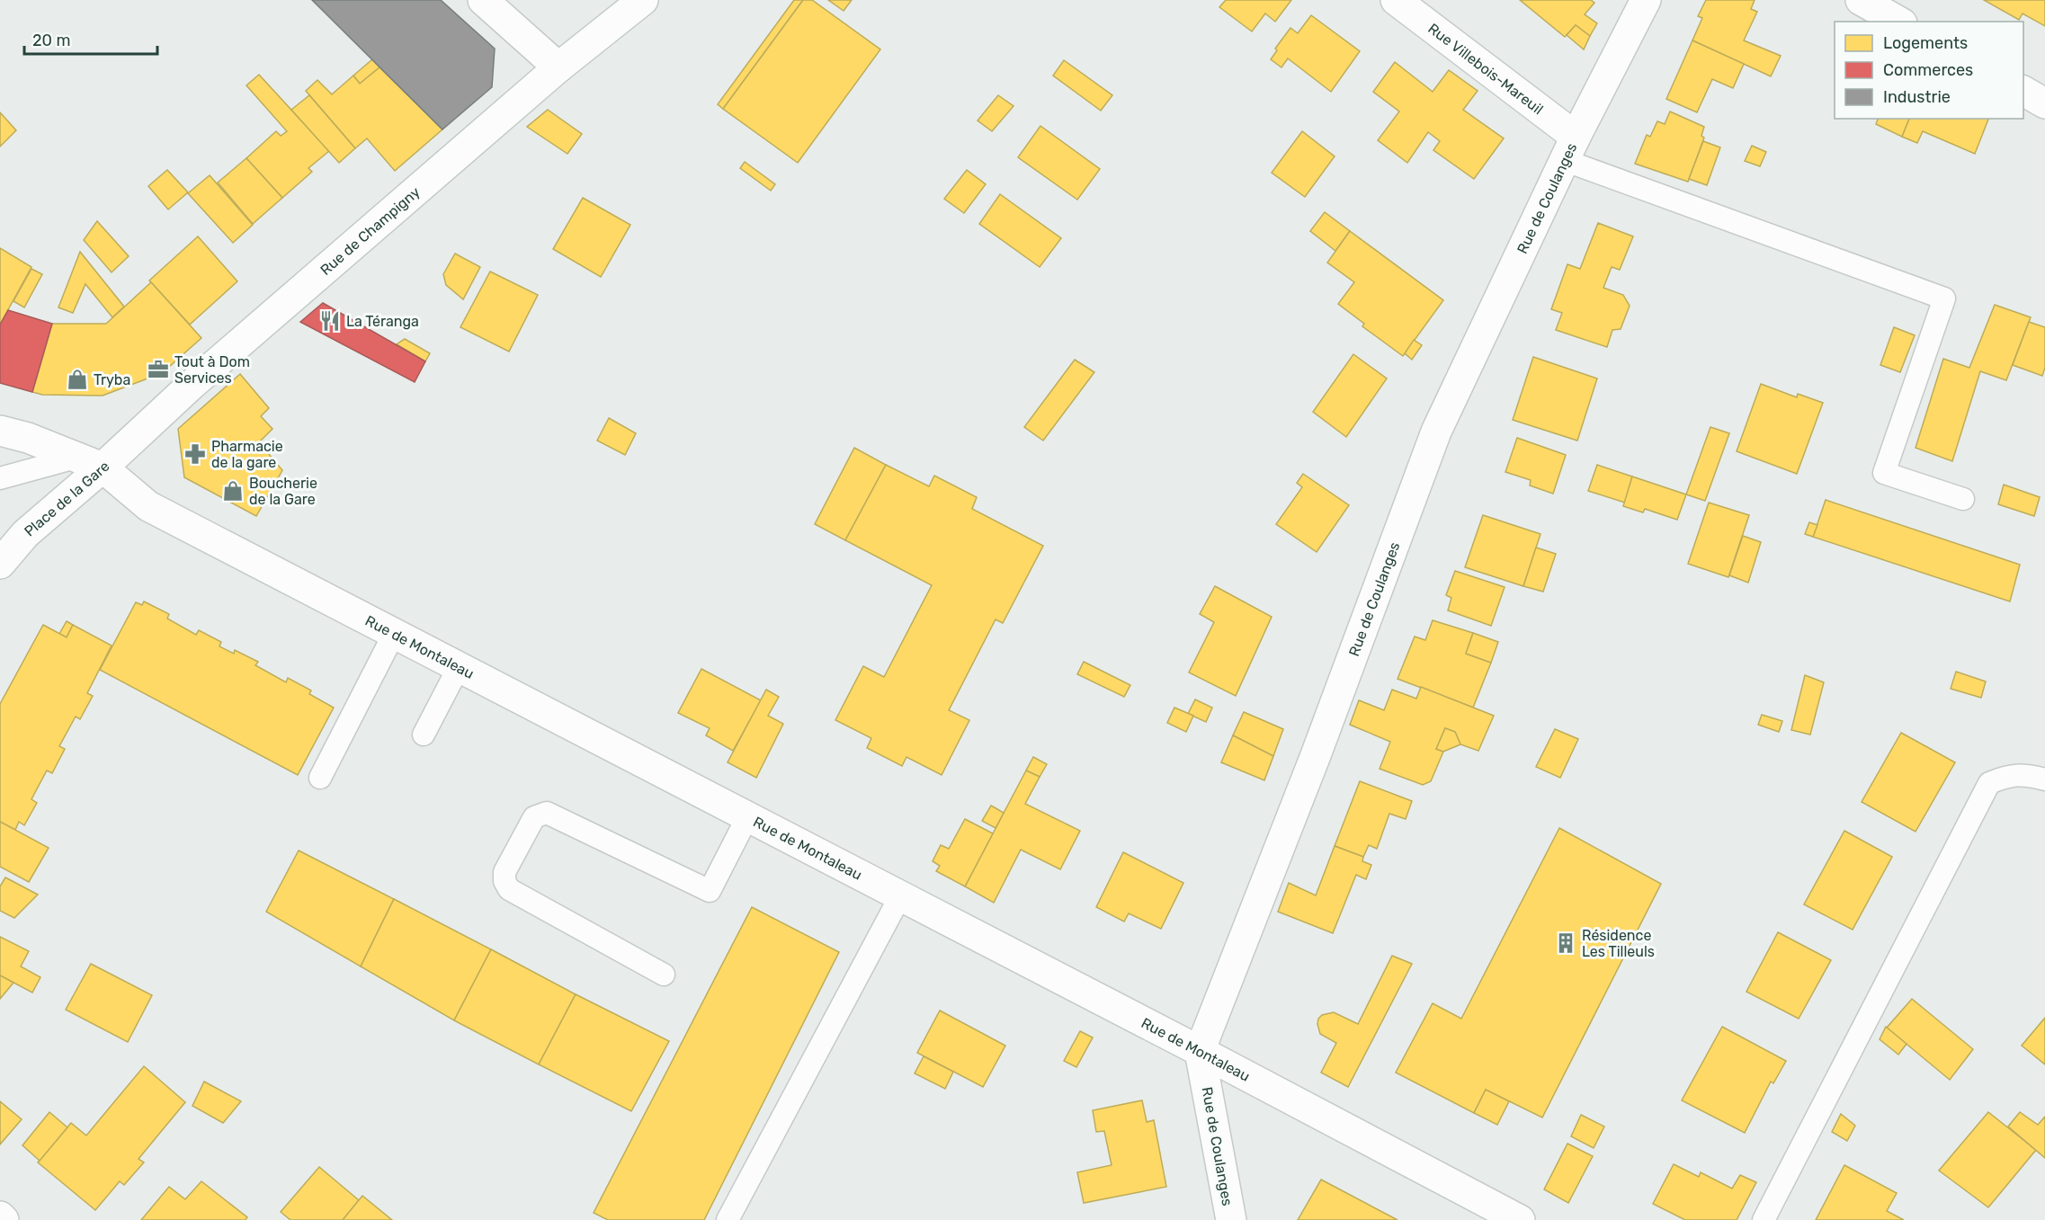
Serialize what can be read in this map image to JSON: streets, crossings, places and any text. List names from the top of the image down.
{
  "streets": {
    "street": [
      "Rue Villebois-Mareuil",
      "Rue de Coulanges",
      "Rue de Champigny",
      "Place de la Gare",
      "Rue de Montaleau"
    ]
  },
  "crossings": [
    ["Rue Villebois-Mareuil", "Rue de Coulanges"],
    ["Rue de Coulanges", "Rue de Montaleau"],
    ["Rue de Champigny", "Place de la Gare"],
    ["Rue de Champigny", "Rue de Montaleau"],
    ["Place de la Gare", "Rue de Montaleau"]
  ],
  "places": {
    "restaurant": ["La Téranga"],
    "office": ["Tout à Dom Services"],
    "shop": ["Tryba", "Boucherie de la Gare"],
    "pharmacy": ["Pharmacie de la gare"],
    "building": ["Résidence Les Tilleuls"]
  },
  "legend": ["Logements", "Commerces", "Industrie"],
  "scale_bar": "20 m"
}
